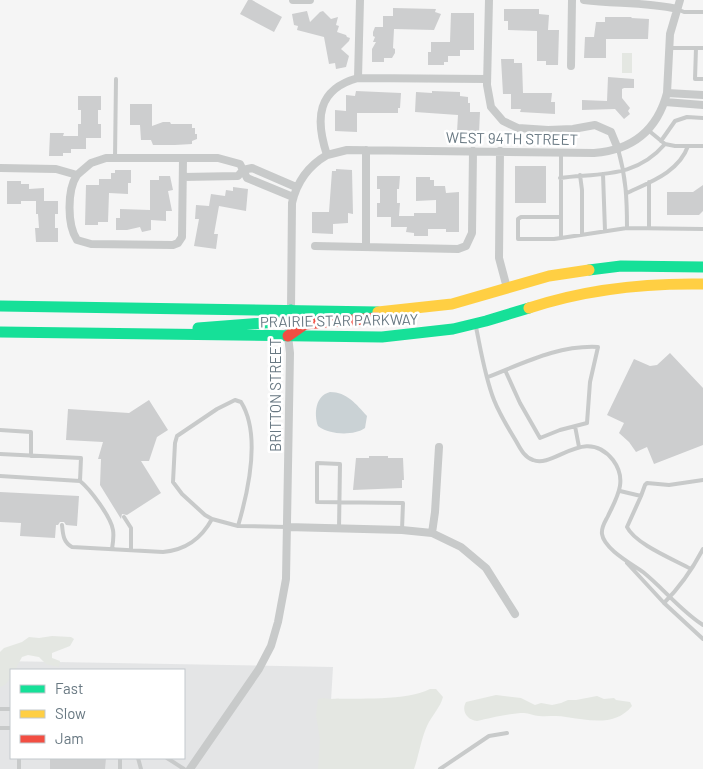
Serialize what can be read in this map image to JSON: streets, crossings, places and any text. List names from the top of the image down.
{
  "streets": {
    "main road": ["PRAIRIE STAR PARKWAY"],
    "street": ["WEST 94TH STREET", "BRITTON STREET"]
  },
  "crossings": [
    ["WEST 94TH STREET", "BRITTON STREET"],
    ["PRAIRIE STAR PARKWAY", "BRITTON STREET"]
  ],
  "legend": ["Fast", "Slow", "Jam"]
}
